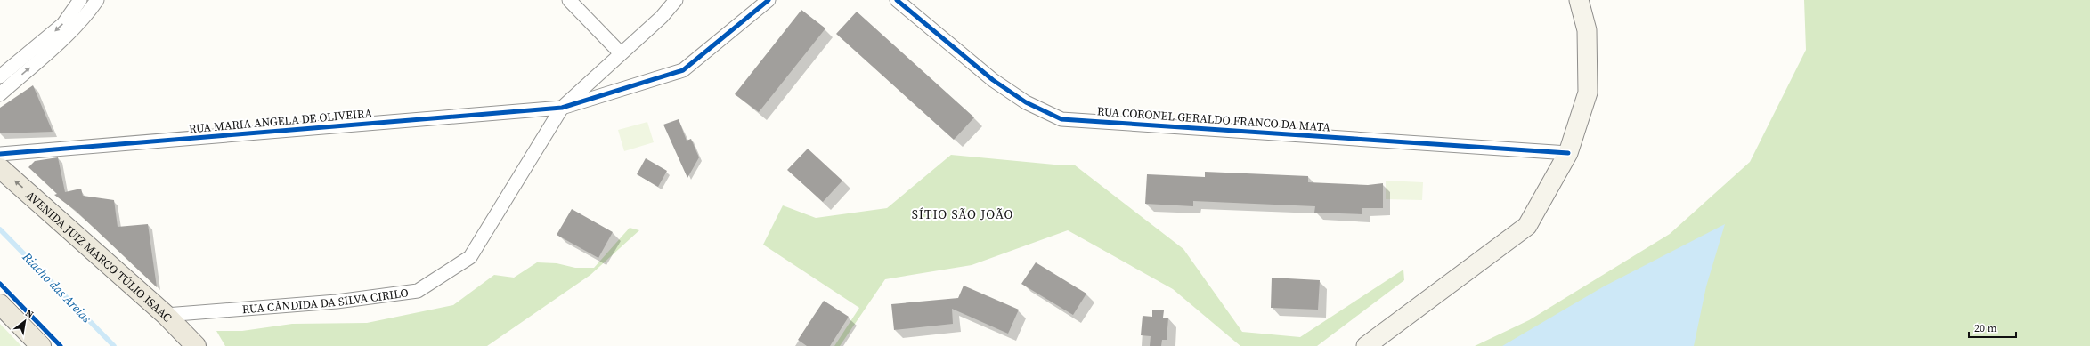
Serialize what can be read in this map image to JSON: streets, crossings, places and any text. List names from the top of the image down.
{
  "streets": {
    "main road": ["AVENIDA JUIZ MARCO TÚLIO ISAAC"],
    "street": ["RUA CORONEL GERALDO FRANCO DA MATA", "RUA MARIA ANGELA DE OLIVEIRA", "RUA CÂNDIDA DA SILVA CIRILO"]
  },
  "crossings": [
    ["RUA MARIA ANGELA DE OLIVEIRA", "RUA CÂNDIDA DA SILVA CIRILO"],
    ["AVENIDA JUIZ MARCO TÚLIO ISAAC", "RUA CÂNDIDA DA SILVA CIRILO"]
  ],
  "one_way": ["AVENIDA JUIZ MARCO TÚLIO ISAAC"],
  "districts": ["SÍTIO SÃO JOÃO"],
  "water": ["Riacho das Areias"],
  "scale_bar": "20 m",
  "north": "top right"
}
